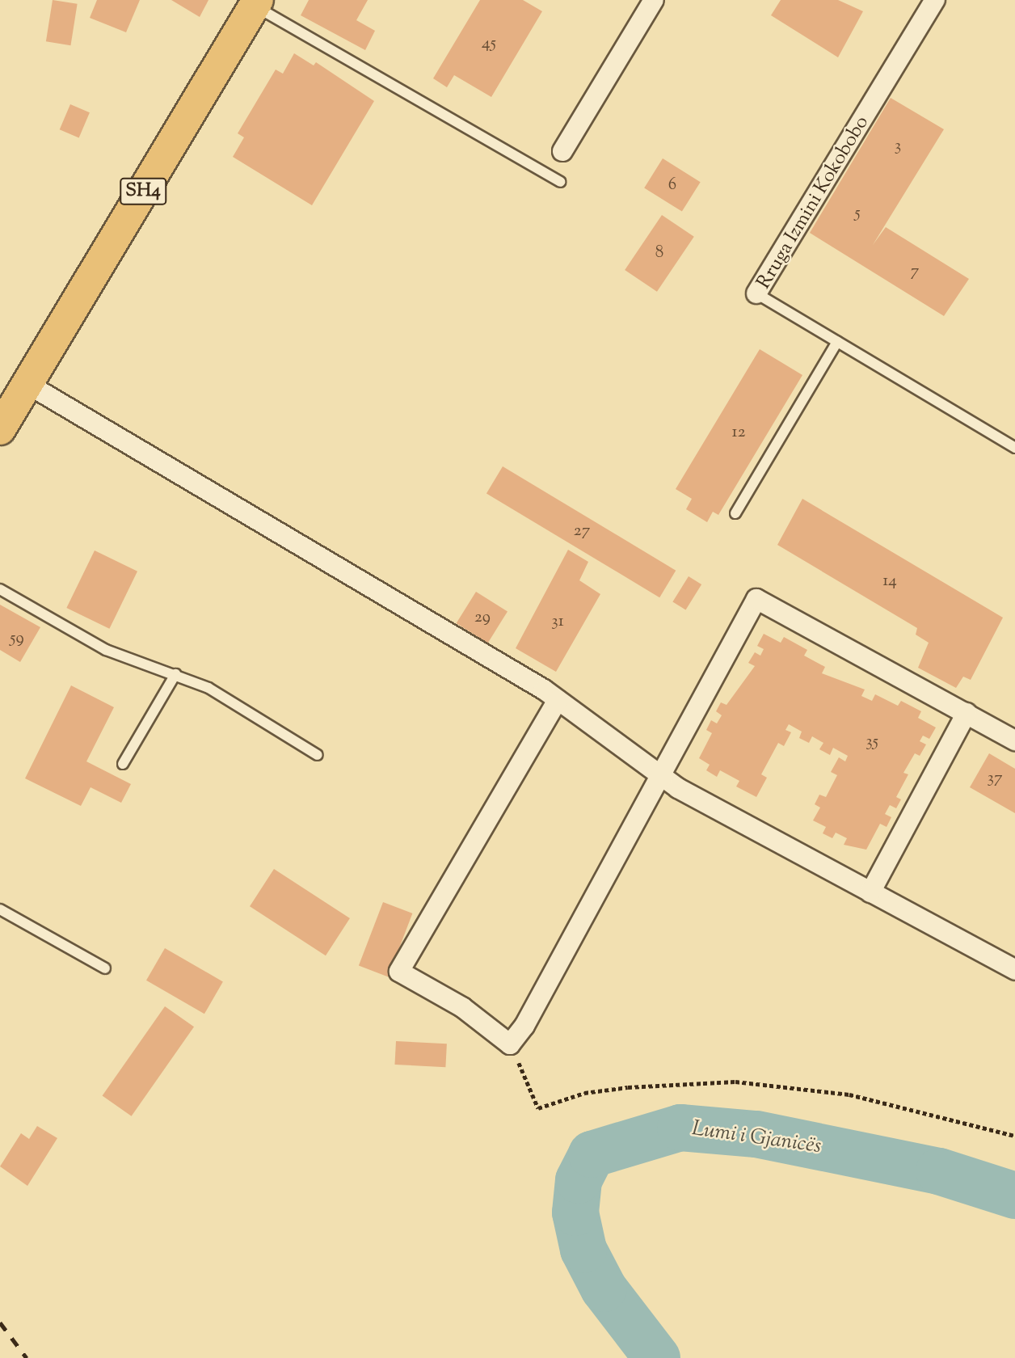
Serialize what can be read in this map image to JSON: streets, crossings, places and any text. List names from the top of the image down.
{
  "streets": {
    "main road": ["SH4"],
    "street": ["Rruga Izmini Kokobobo"]
  },
  "water": ["Lumi i Gjanicës"],
  "house_numbers": [
    "45",
    "3",
    "6",
    "5",
    "8",
    "7",
    "12",
    "27",
    "14",
    "29",
    "31",
    "59",
    "35",
    "37"
  ]
}
